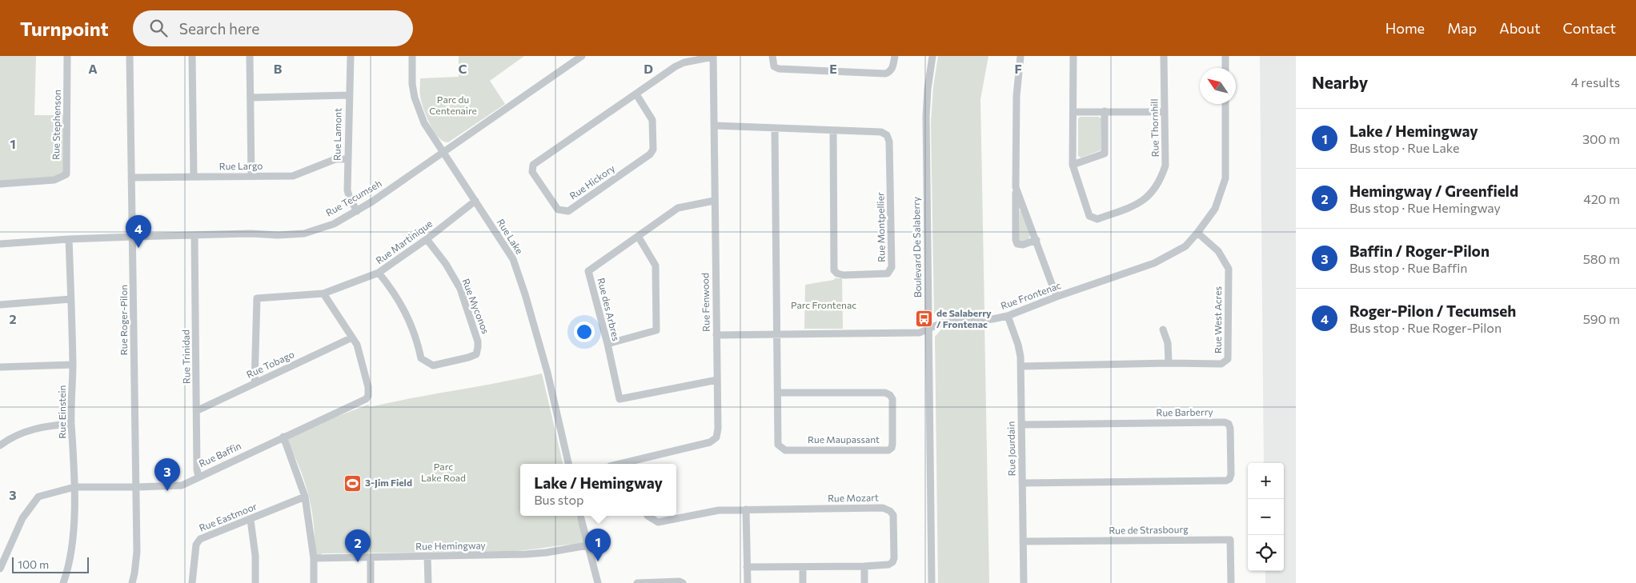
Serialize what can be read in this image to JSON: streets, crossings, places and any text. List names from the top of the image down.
{
  "streets": {
    "street": [
      "Rue Stephenson",
      "Rue Thornhill",
      "Rue Lamont",
      "Rue Largo",
      "Rue Hickory",
      "Rue Tecumseh",
      "Rue Montpellier",
      "Rue Lake",
      "Rue Martinique",
      "Boulevard De Salaberry",
      "Rue Frontenac",
      "Rue Fenwood",
      "Rue Myconos",
      "Rue des Arbres",
      "Rue Roger-Pilon",
      "Rue West Acres",
      "Rue Trinidad",
      "Rue Tobago",
      "Rue Einstein",
      "Rue Barberry",
      "Rue Maupassant",
      "Rue Jourdain",
      "Rue Baffin",
      "Rue Mozart",
      "Rue Eastmoor",
      "Rue de Strasbourg",
      "Rue Hemingway"
    ]
  },
  "crossings": [
    ["Rue Lamont", "Rue Largo"],
    ["Rue Lamont", "Rue Tecumseh"],
    ["Rue Largo", "Rue Roger-Pilon"],
    ["Rue Hickory", "Rue Fenwood"],
    ["Rue Tecumseh", "Rue Lake"],
    ["Rue Tecumseh", "Rue Roger-Pilon"],
    ["Rue Tecumseh", "Rue Trinidad"],
    ["Rue Tecumseh", "Rue Einstein"],
    ["Rue Montpellier", "Rue Fenwood"],
    ["Rue Montpellier", "Rue Maupassant"],
    ["Rue Lake", "Rue Martinique"],
    ["Rue Martinique", "Rue Myconos"],
    ["Rue Martinique", "Rue Tobago"],
    ["Rue Martinique", "Rue Baffin"],
    ["Boulevard De Salaberry", "Rue Frontenac"],
    ["Rue Frontenac", "Rue Fenwood"],
    ["Rue Frontenac", "Rue West Acres"],
    ["Rue Frontenac", "Rue Maupassant"],
    ["Rue Frontenac", "Rue Jourdain"],
    ["Rue Fenwood", "Rue des Arbres"],
    ["Rue Roger-Pilon", "Rue Baffin"],
    ["Rue West Acres", "Rue Jourdain"],
    ["Rue Trinidad", "Rue Tobago"],
    ["Rue Trinidad", "Rue Baffin"],
    ["Rue Tobago", "Rue Baffin"],
    ["Rue Einstein", "Rue Baffin"],
    ["Rue Barberry", "Rue Jourdain"],
    ["Rue Jourdain", "Rue de Strasbourg"]
  ],
  "parks": ["Parc du Centenaire", "Parc Frontenac", "Parc Lake Road"],
  "places": {
    "bus stop": ["de Salaberry / Frontenac"],
    "sports": ["3-Jim Field"]
  },
  "scale_bar": "100 m",
  "north": "top left",
  "page": {
    "header": "Turnpoint",
    "search": "Search here",
    "nav": [
      "Home",
      "Map",
      "About",
      "Contact"
    ],
    "heading": ["Nearby", "4 results"],
    "list": [
      {
        "mark": "1",
        "name": "Lake / Hemingway",
        "note": "Bus stop · Rue Lake",
        "value": "300 m"
      },
      {
        "mark": "2",
        "name": "Hemingway / Greenfield",
        "note": "Bus stop · Rue Hemingway",
        "value": "420 m"
      },
      {
        "mark": "3",
        "name": "Baffin / Roger-Pilon",
        "note": "Bus stop · Rue Baffin",
        "value": "580 m"
      },
      {
        "mark": "4",
        "name": "Roger-Pilon / Tecumseh",
        "note": "Bus stop · Rue Roger-Pilon",
        "value": "590 m"
      }
    ],
    "pins": [
      "4",
      "3",
      "1",
      "2"
    ],
    "map_buttons": ["+", "−"],
    "popup": ["Lake / Hemingway", "Bus stop"],
    "scale": "100 m"
  },
  "grid": {
    "columns": [
      "A",
      "B",
      "C",
      "D",
      "E",
      "F"
    ],
    "rows": ["1", "2", "3"]
  }
}
